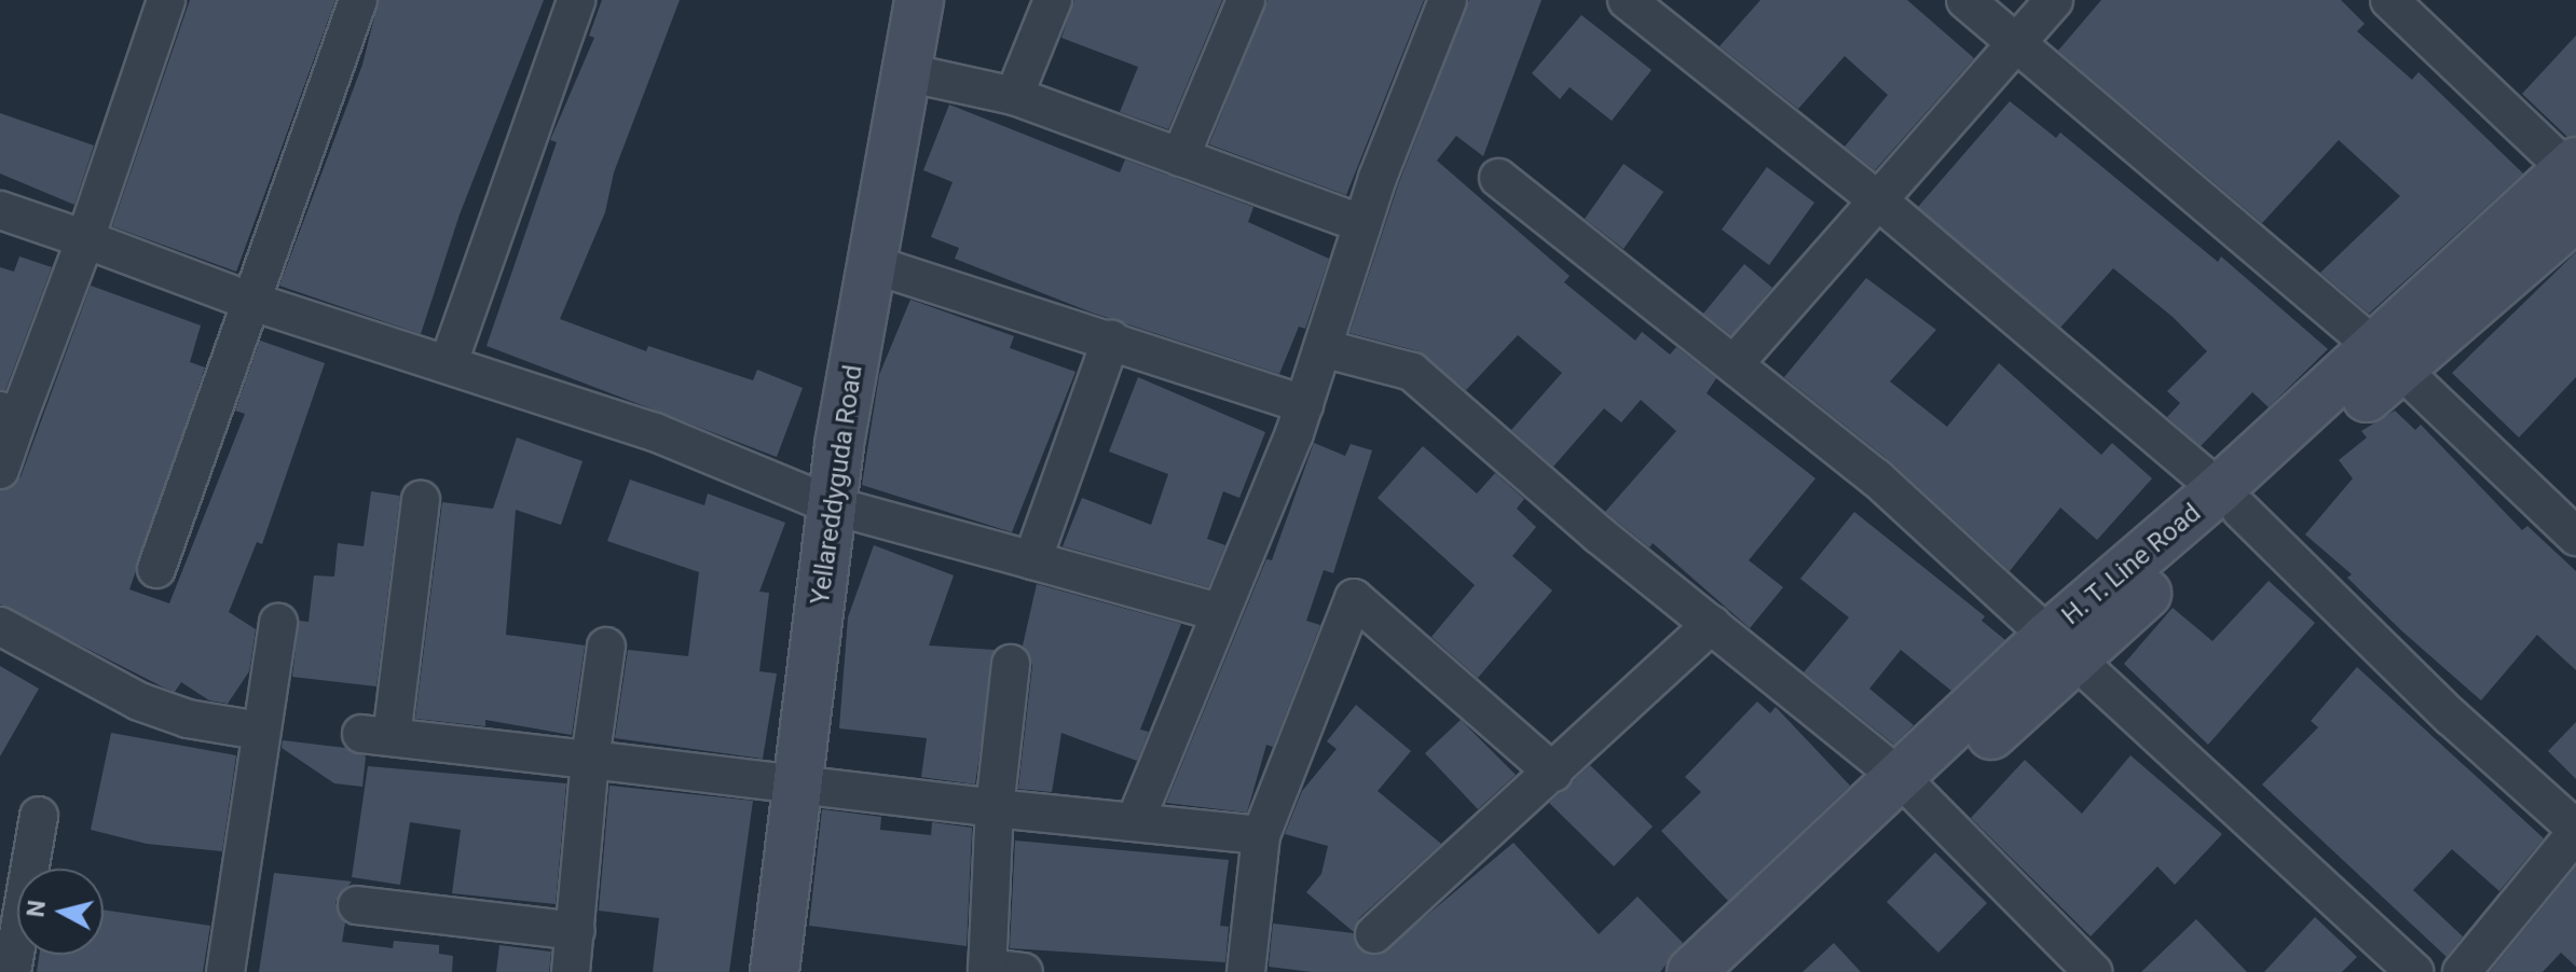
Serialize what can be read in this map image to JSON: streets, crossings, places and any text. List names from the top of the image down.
{
  "streets": {
    "street": ["Yellareddyguda Road", "H. T. Line Road"]
  },
  "north": "left"
}
